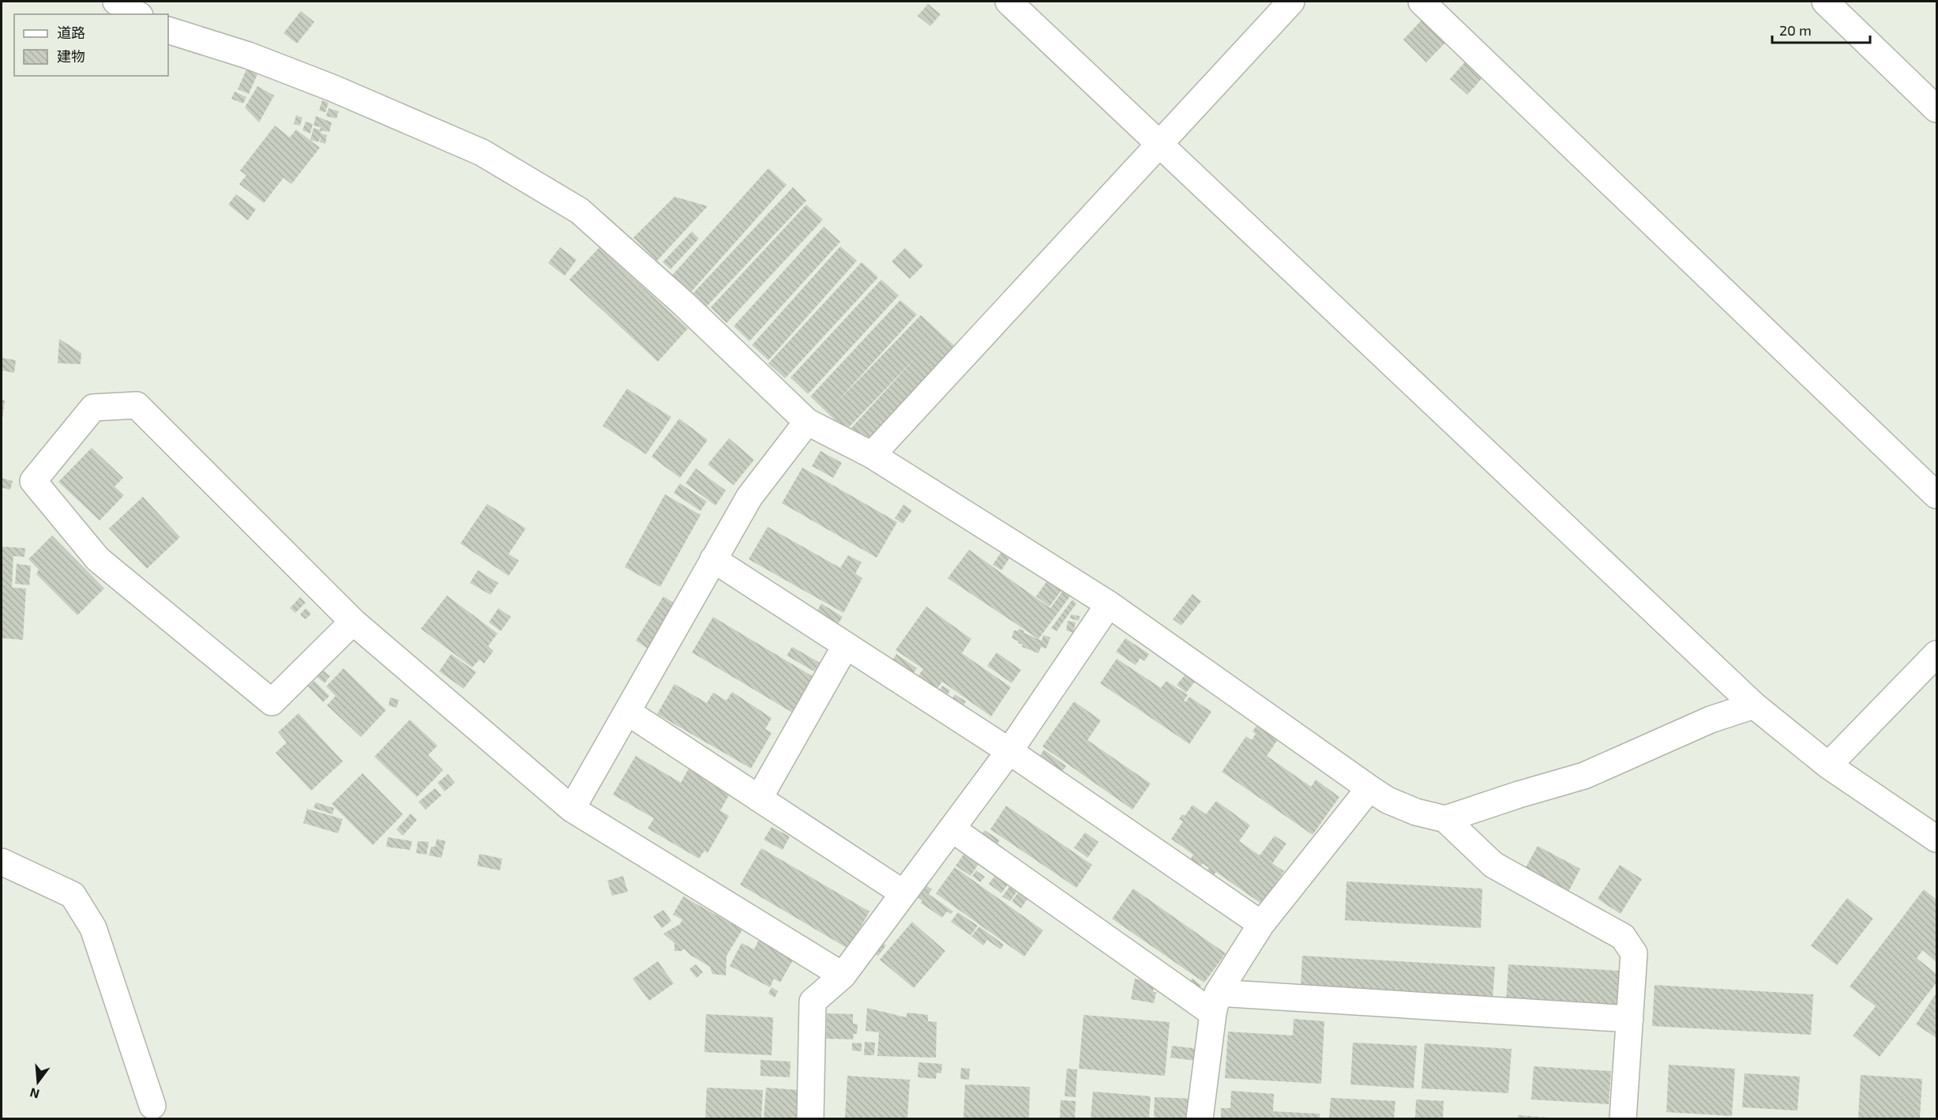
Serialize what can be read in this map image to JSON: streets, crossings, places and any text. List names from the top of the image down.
{
  "legend": ["道路", "建物"],
  "scale_bar": "20 m",
  "north": "bottom"
}
